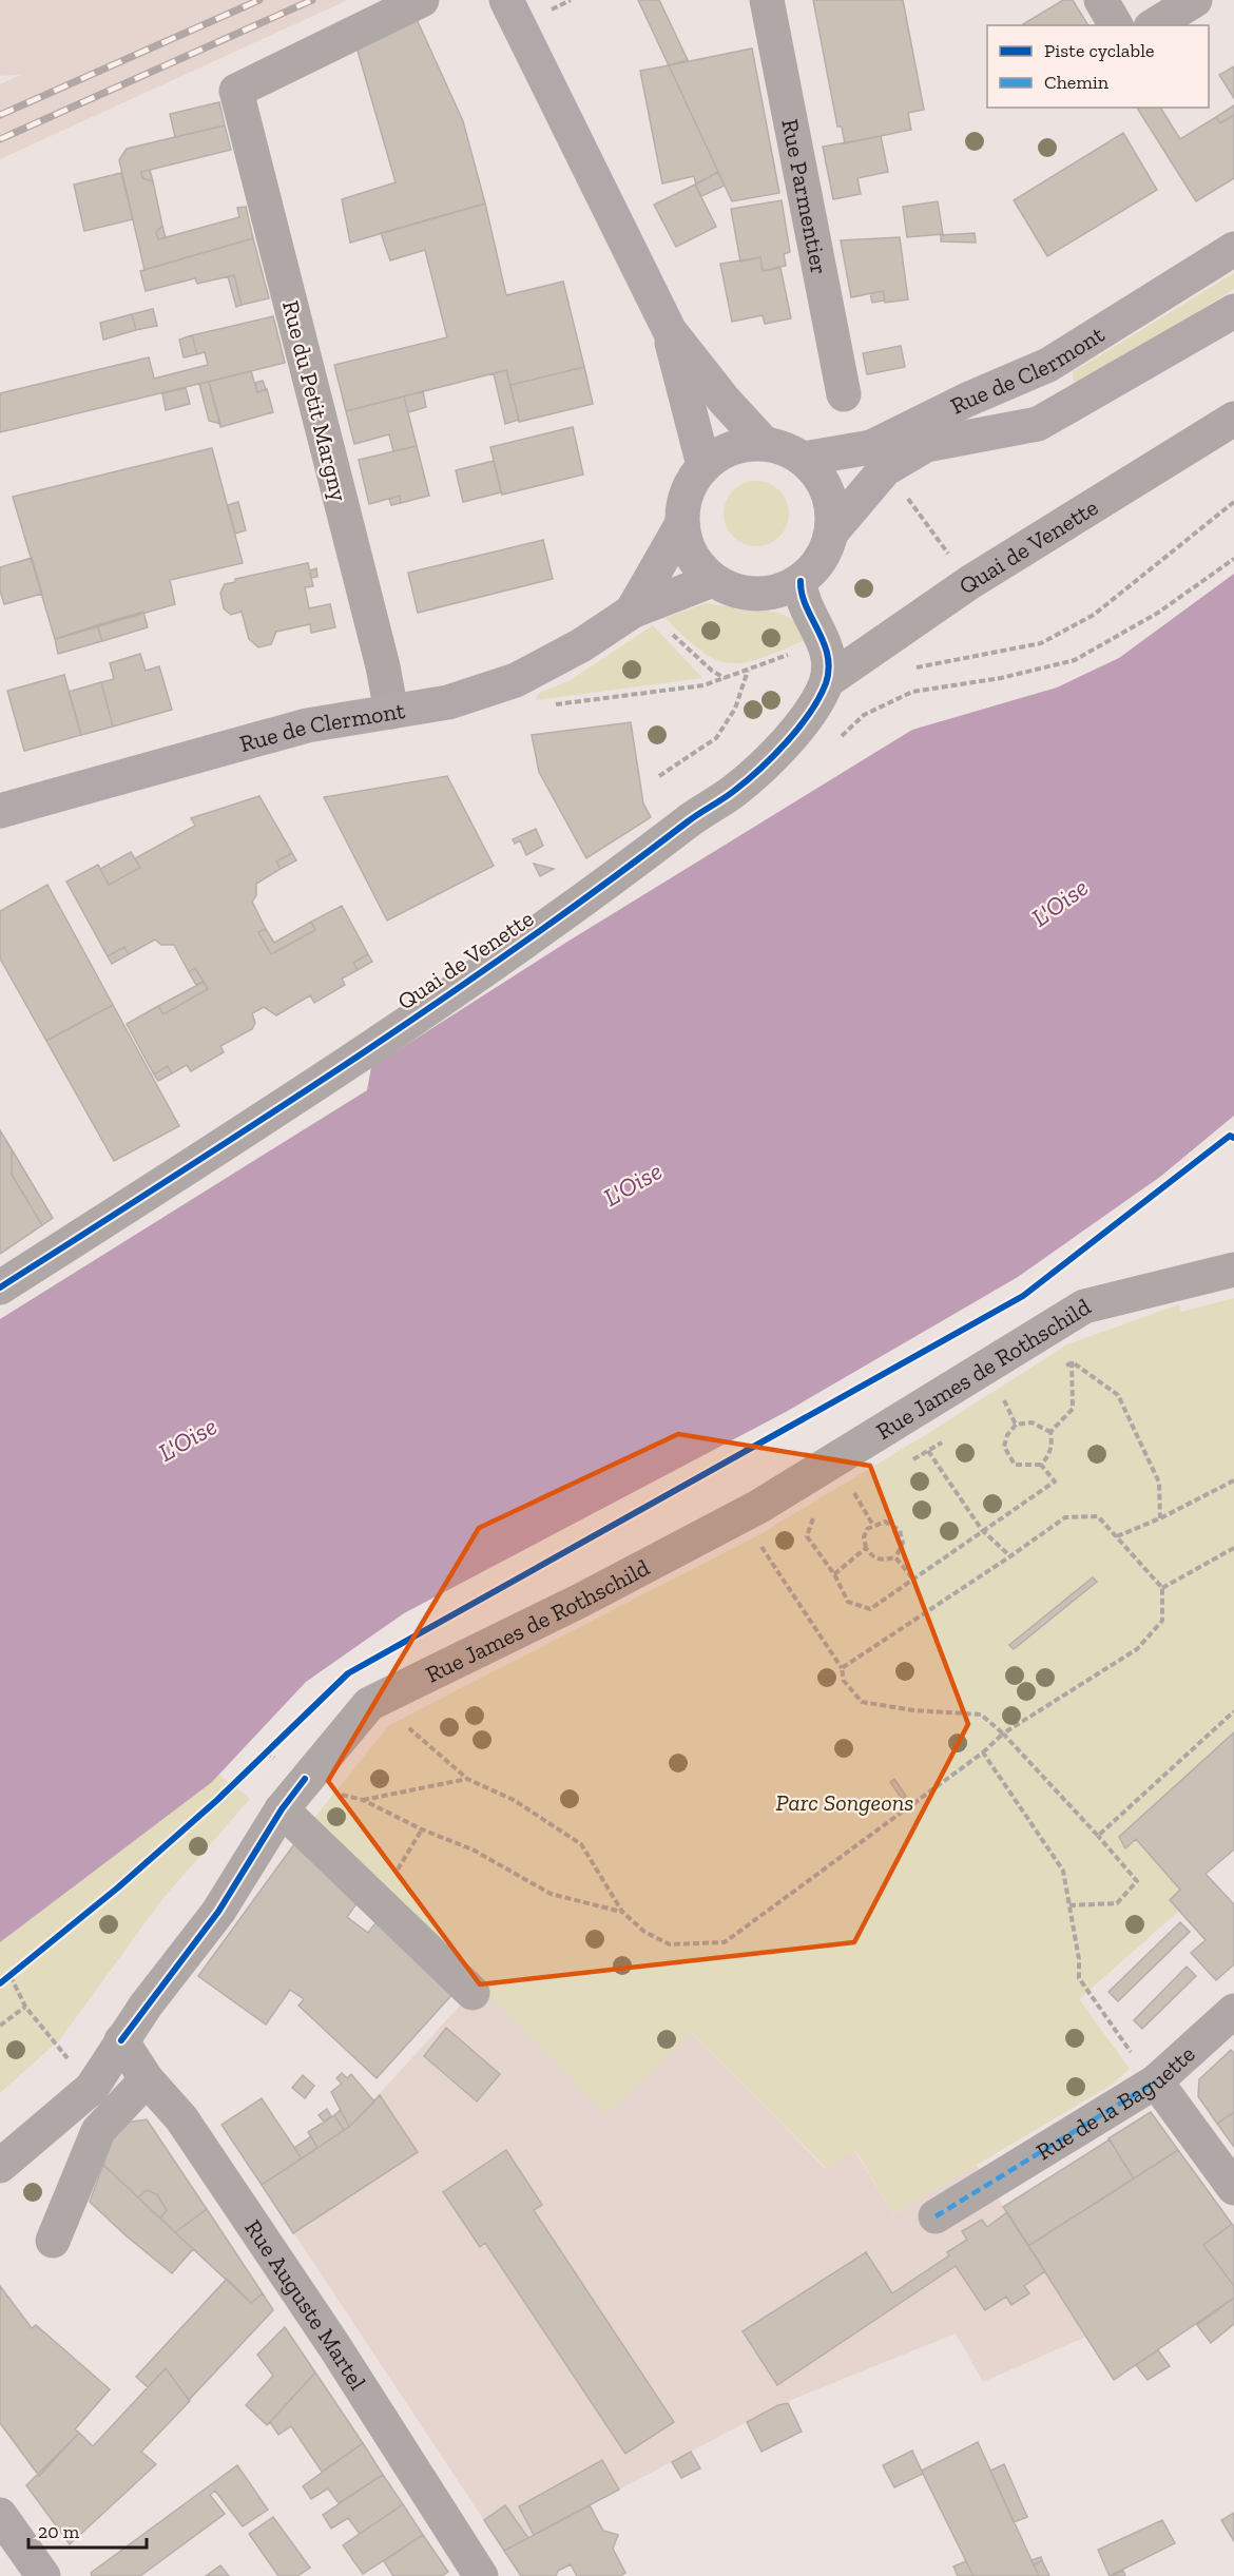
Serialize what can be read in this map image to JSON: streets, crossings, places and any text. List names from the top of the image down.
{
  "streets": {
    "main road": ["Rue de Clermont"],
    "street": [
      "Rue Parmentier",
      "Rue du Petit Margny",
      "Quai de Venette",
      "Rue James de Rothschild",
      "Rue de la Baguette",
      "Rue Auguste Martel"
    ]
  },
  "crossings": [
    ["Rue de Clermont", "Rue du Petit Margny"],
    ["Rue James de Rothschild", "Rue Auguste Martel"]
  ],
  "water": ["L'Oise"],
  "parks": ["Parc Songeons"],
  "legend": ["Piste cyclable", "Chemin"],
  "scale_bar": "20 m"
}
